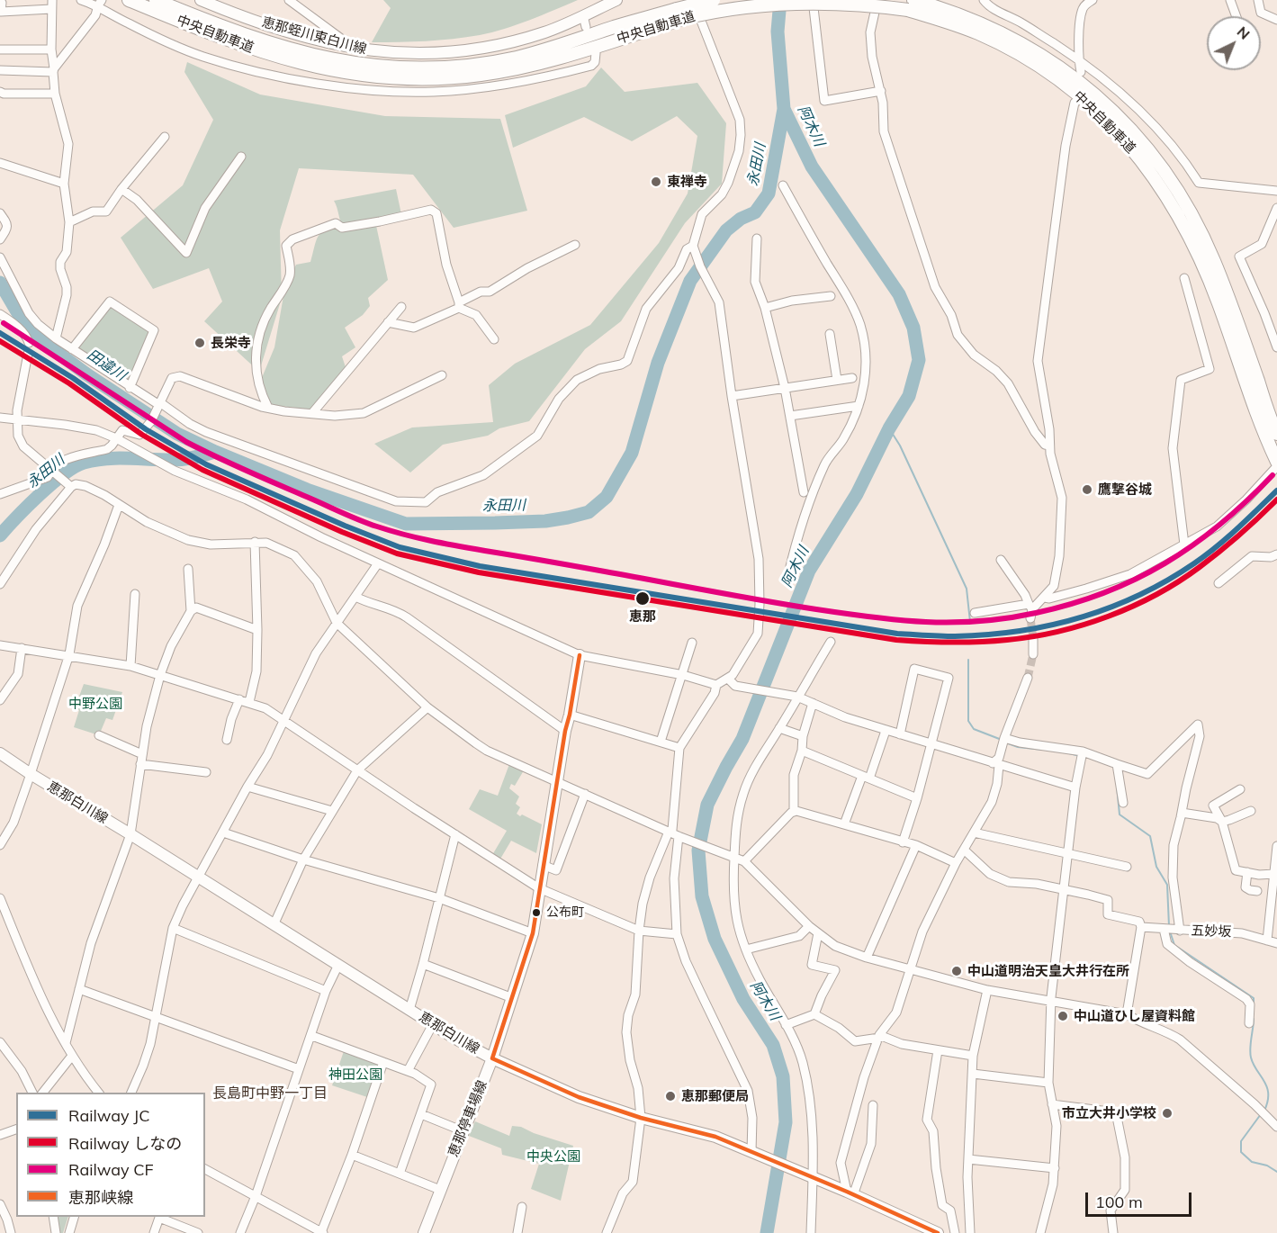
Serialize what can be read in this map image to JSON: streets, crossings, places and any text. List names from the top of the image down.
{
  "streets": {
    "highway": ["中央自動車道"],
    "main road": ["恵那蛭川東白川線", "恵那白川線", "恵那停車場線"],
    "street": ["五妙坂"]
  },
  "crossings": [
    ["恵那白川線", "恵那停車場線"]
  ],
  "districts": ["長島町中野一丁目"],
  "water": ["阿木川", "永田川", "田違川"],
  "parks": ["中野公園", "神田公園", "中央公園"],
  "places": [
    "東禅寺",
    "長栄寺",
    "鷹撃谷城",
    "恵那",
    "公布町",
    "中山道明治天皇大井行在所",
    "中山道ひし屋資料館",
    "恵那郵便局",
    "市立大井小学校"
  ],
  "lines": [
    "rail line CF",
    "rail line JC",
    "rail line しなの",
    "transit line 恵那峡線"
  ],
  "legend": [
    "Railway JC",
    "Railway しなの",
    "Railway CF",
    "恵那峡線"
  ],
  "scale_bar": "100 m",
  "north": "top right"
}
